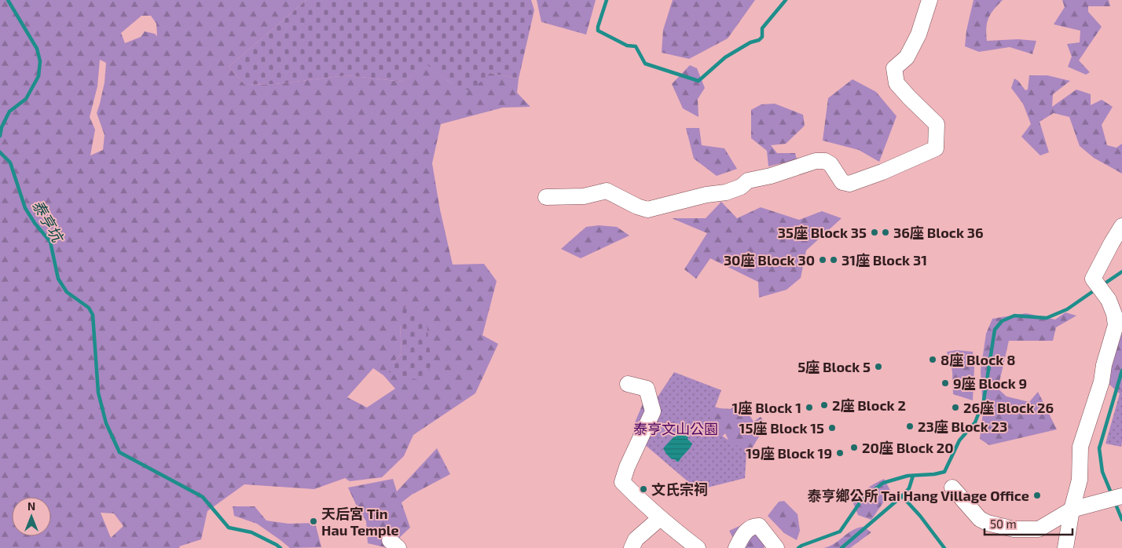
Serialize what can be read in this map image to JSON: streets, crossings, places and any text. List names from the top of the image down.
{
  "water": ["泰亨坑"],
  "parks": ["泰亨文山公園"],
  "places": [
    "35座 Block 35",
    "36座 Block 36",
    "30座 Block 30",
    "31座 Block 31",
    "8座 Block 8",
    "5座 Block 5",
    "9座 Block 9",
    "2座 Block 2",
    "1座 Block 1",
    "26座 Block 26",
    "23座 Block 23",
    "15座 Block 15",
    "20座 Block 20",
    "19座 Block 19",
    "文氏宗祠",
    "泰亨鄉公所 Tai Hang Village Office",
    "天后宮 Tin Hau Temple"
  ],
  "scale_bar": "50 m",
  "north": "top"
}
